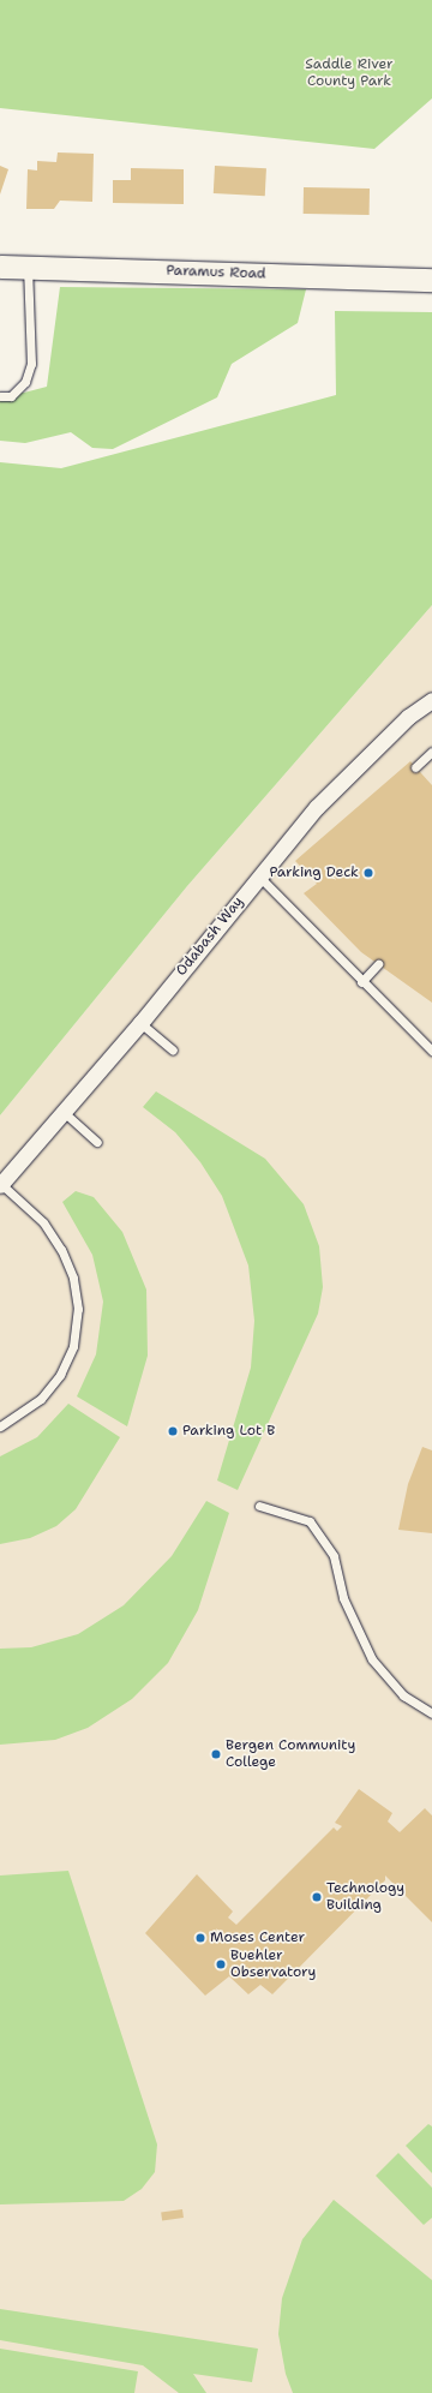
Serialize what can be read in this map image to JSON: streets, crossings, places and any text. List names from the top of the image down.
{
  "streets": {
    "main road": ["Paramus Road"],
    "street": ["Odabash Way"]
  },
  "parks": ["Saddle River County Park"],
  "places": [
    "Parking Deck",
    "Parking Lot B",
    "Bergen Community College",
    "Technology Building",
    "Moses Center",
    "Buehler Observatory"
  ]
}
